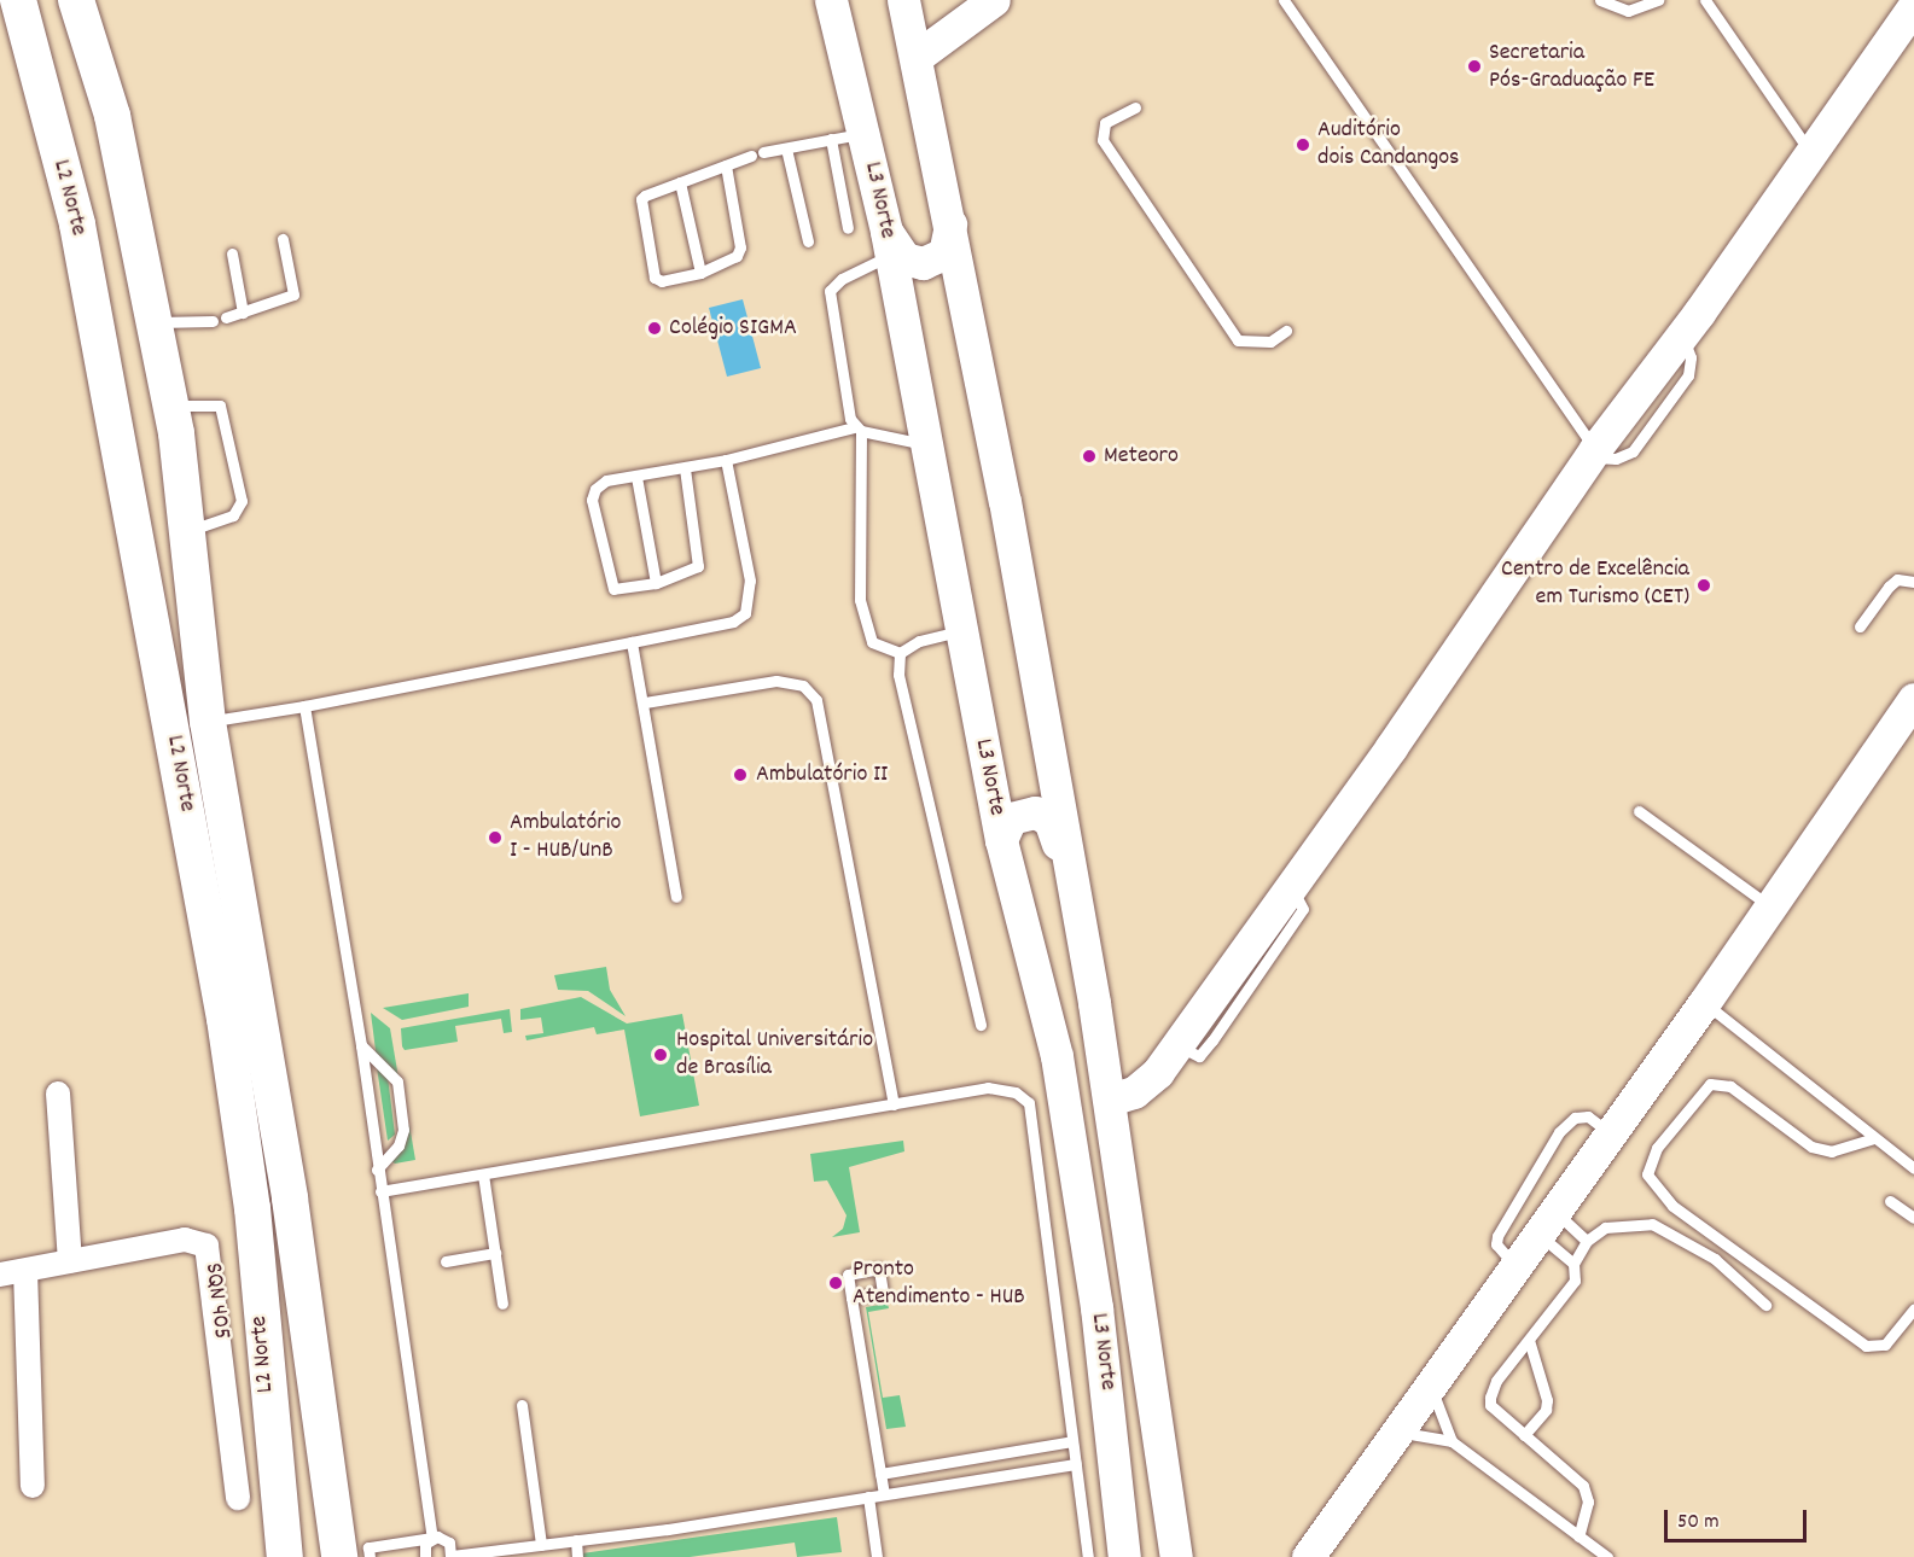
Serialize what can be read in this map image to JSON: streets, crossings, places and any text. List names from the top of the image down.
{
  "streets": {
    "main road": ["L2 Norte", "L3 Norte"],
    "street": ["SQN 405"]
  },
  "places": [
    "Secretaria Pós-Graduação FE",
    "Auditório dois Candangos",
    "Colégio SIGMA",
    "Meteoro",
    "Centro de Excelência em Turismo (CET)",
    "Ambulatório II",
    "Ambulatório I - HUB/UnB",
    "Hospital Universitário de Brasília",
    "Pronto Atendimento - HUB"
  ],
  "scale_bar": "50 m"
}
